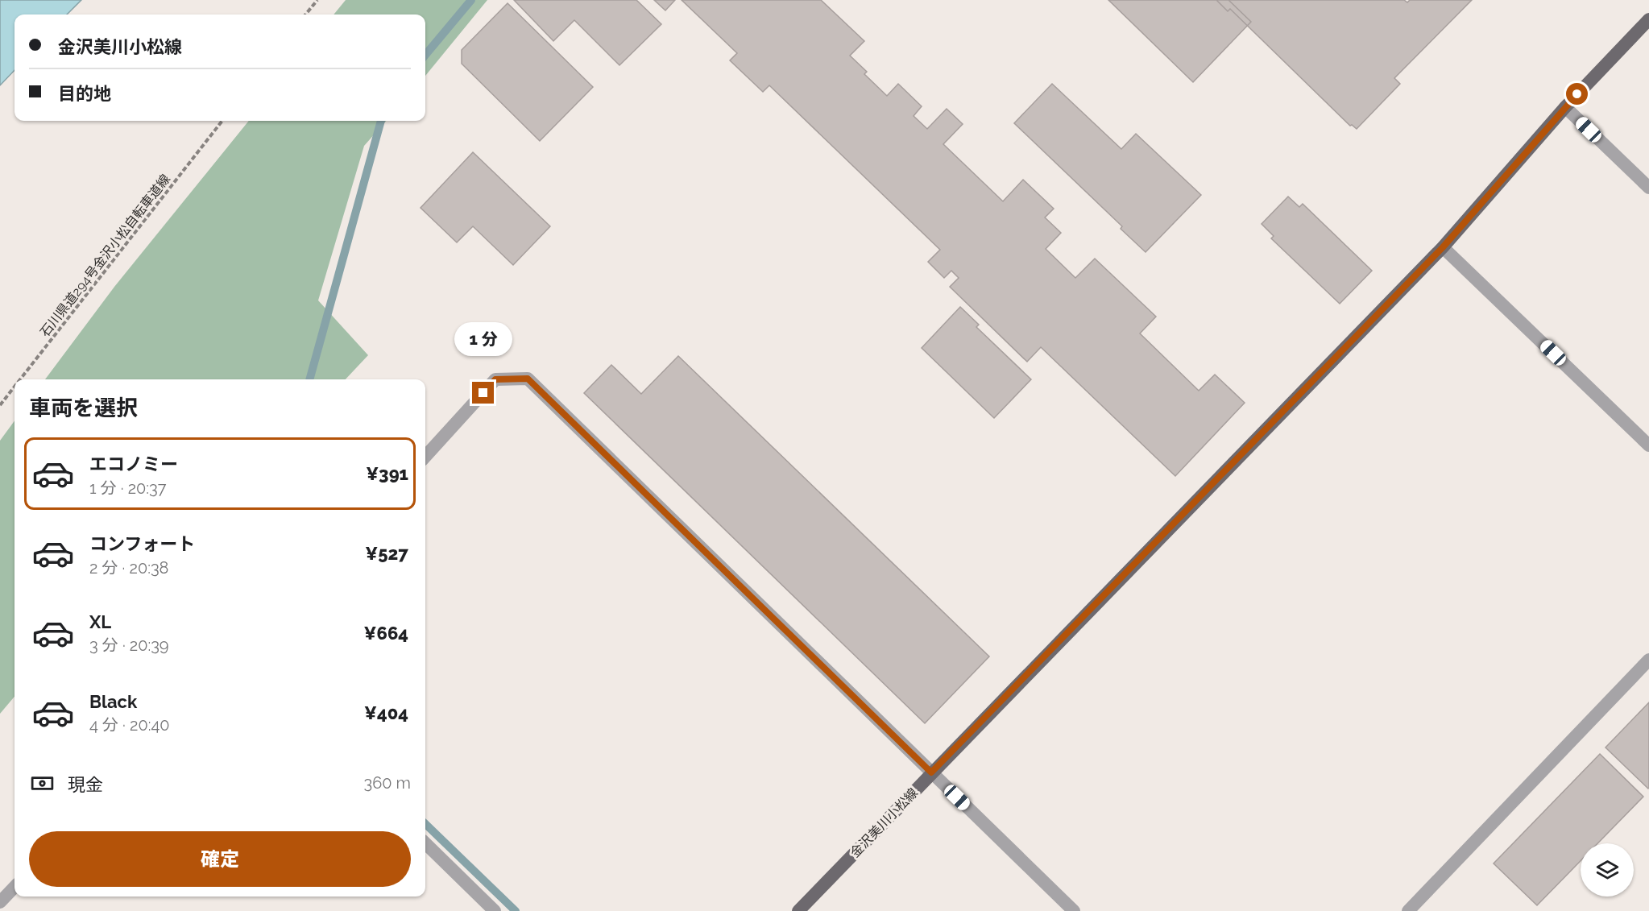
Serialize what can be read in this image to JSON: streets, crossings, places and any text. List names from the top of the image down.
{
  "streets": {
    "main road": ["金沢美川小松線"],
    "path": ["石川県道294号金沢小松自転車道線"]
  },
  "page": {
    "banner": ["金沢美川小松線", "目的地"],
    "bubble": "1 分",
    "heading": "車両を選択",
    "list": [
      {
        "name": "エコノミー",
        "note": "1 分 · 20:37",
        "value": "¥391"
      },
      {
        "name": "コンフォート",
        "note": "2 分 · 20:38",
        "value": "¥527"
      },
      {
        "name": "XL",
        "note": "3 分 · 20:39",
        "value": "¥664"
      },
      {
        "name": "Black",
        "note": "4 分 · 20:40",
        "value": "¥404"
      }
    ],
    "pay": ["現金", "360 m"],
    "buttons": "確定"
  }
}
